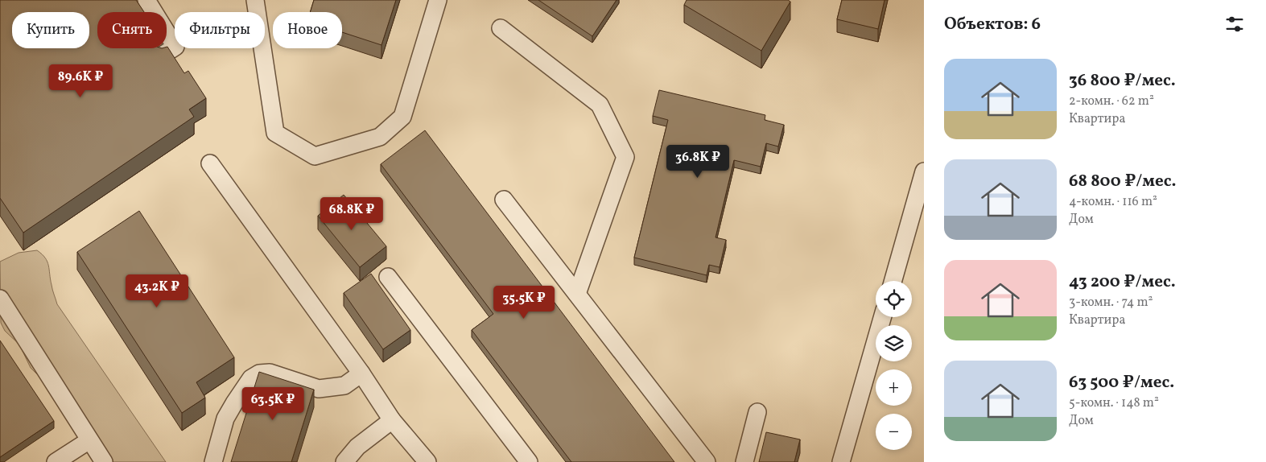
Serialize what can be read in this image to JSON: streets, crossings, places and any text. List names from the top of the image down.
{
  "page": {
    "heading": "Объектов: 6",
    "chip": [
      "Купить",
      "Снять",
      "Фильтры",
      "Новое"
    ],
    "list": [
      {
        "name": "36 800 ₽/мес.",
        "note": "2-комн. · 62 m² · Квартира"
      },
      {
        "name": "68 800 ₽/мес.",
        "note": "4-комн. · 116 m² · Дом"
      },
      {
        "name": "43 200 ₽/мес.",
        "note": "3-комн. · 74 m² · Квартира"
      },
      {
        "name": "63 500 ₽/мес.",
        "note": "5-комн. · 148 m² · Дом"
      }
    ],
    "price": [
      "89.6K ₽",
      "36.8K ₽",
      "68.8K ₽",
      "43.2K ₽",
      "35.5K ₽",
      "63.5K ₽"
    ],
    "map_buttons": ["+", "−"]
  }
}
